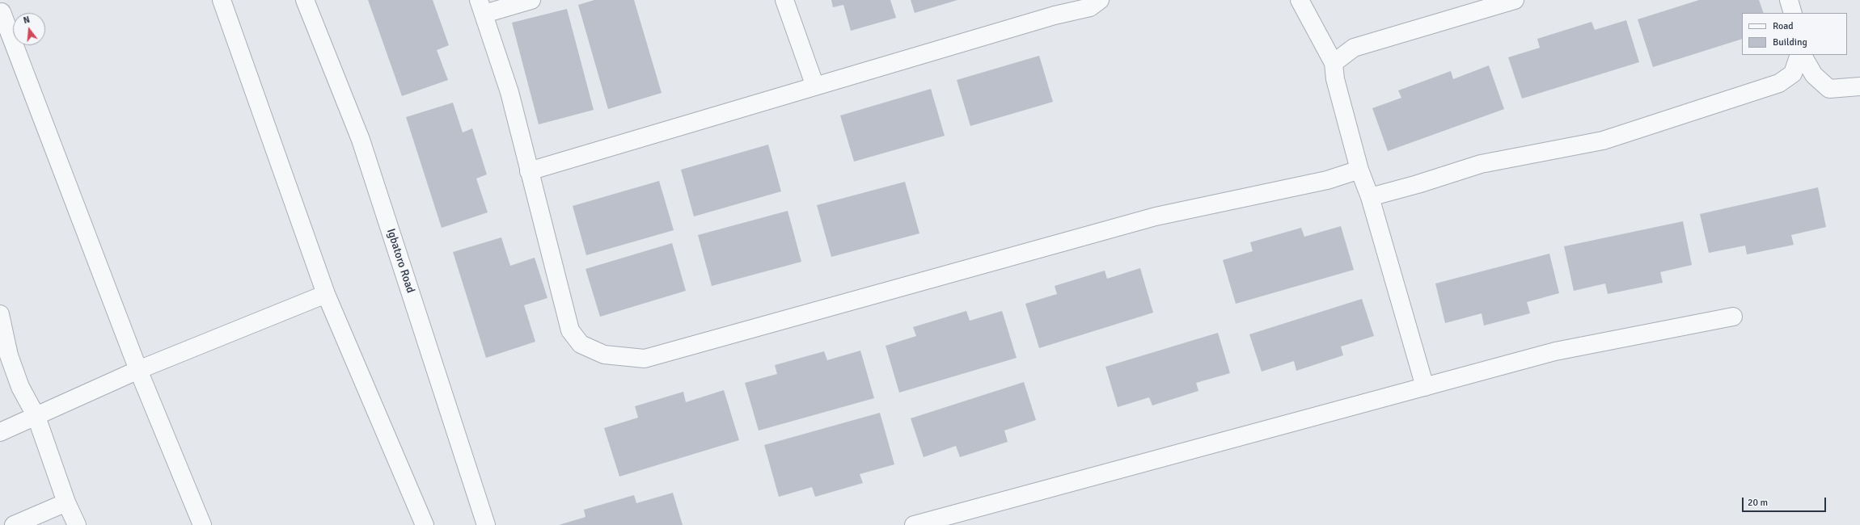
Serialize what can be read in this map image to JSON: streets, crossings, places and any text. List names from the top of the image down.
{
  "streets": {
    "street": ["Igbatoro Road"]
  },
  "legend": ["Road", "Building"],
  "scale_bar": "20 m",
  "north": "top"
}
